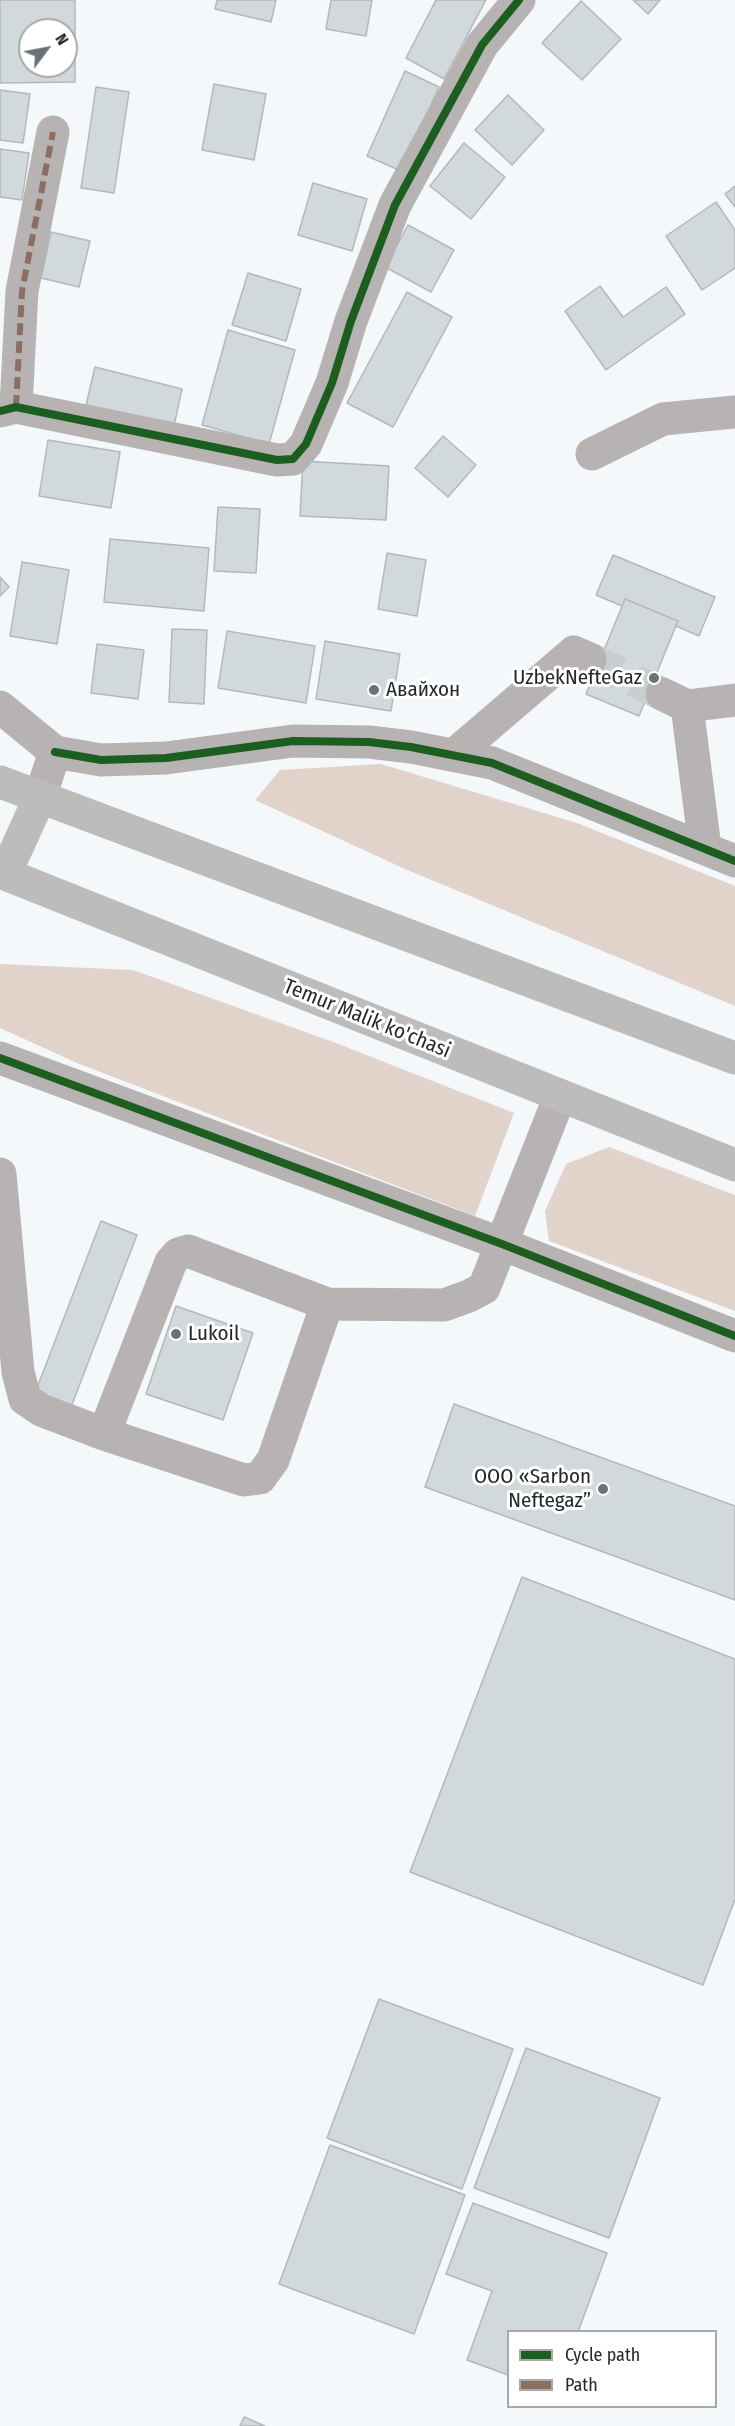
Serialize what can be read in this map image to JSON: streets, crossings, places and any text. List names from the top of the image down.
{
  "streets": {
    "highway": ["Temur Malik ko'chasi"]
  },
  "places": [
    "UzbekNefteGaz",
    "Авайхон",
    "Lukoil",
    "ООО «Sarbon Neftegaz”"
  ],
  "legend": ["Cycle path", "Path"],
  "north": "top right"
}
